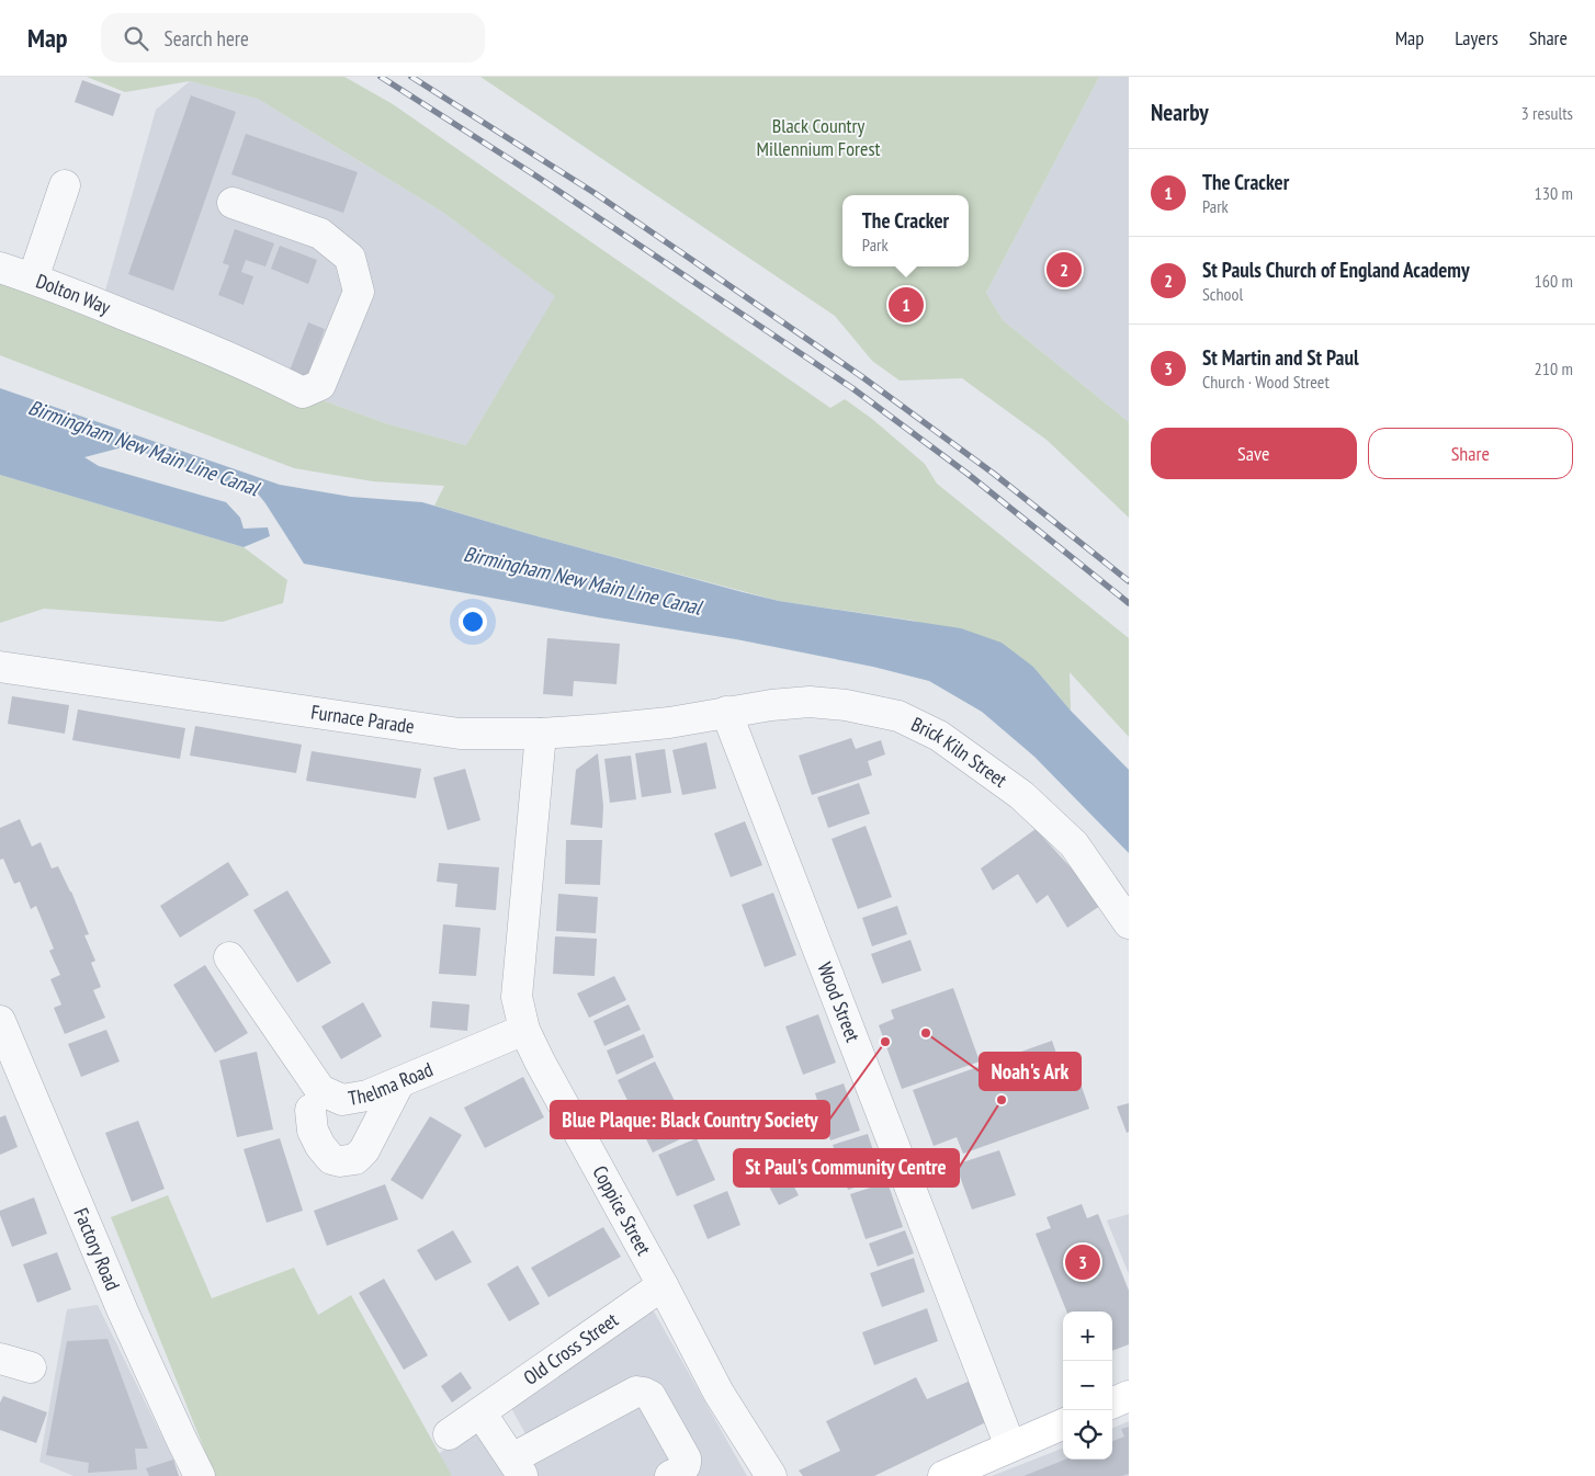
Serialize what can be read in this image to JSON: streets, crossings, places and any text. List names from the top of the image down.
{
  "streets": {
    "street": [
      "Dolton Way",
      "Furnace Parade",
      "Brick Kiln Street",
      "Wood Street",
      "Thelma Road",
      "Coppice Street",
      "Factory Road",
      "Old Cross Street"
    ]
  },
  "crossings": [
    ["Furnace Parade", "Brick Kiln Street"],
    ["Furnace Parade", "Wood Street"],
    ["Furnace Parade", "Coppice Street"],
    ["Brick Kiln Street", "Wood Street"],
    ["Thelma Road", "Coppice Street"],
    ["Coppice Street", "Old Cross Street"]
  ],
  "water": ["Birmingham New Main Line Canal"],
  "parks": ["Black Country Millennium Forest"],
  "places": ["Noah's Ark", "Blue Plaque: Black Country Society", "St Paul's Community Centre"],
  "page": {
    "header": "Map",
    "search": "Search here",
    "nav": ["Map", "Layers", "Share"],
    "heading": ["Nearby", "3 results"],
    "list": [
      {
        "mark": "1",
        "name": "The Cracker",
        "note": "Park",
        "value": "130 m"
      },
      {
        "mark": "2",
        "name": "St Pauls Church of England Academy",
        "note": "School",
        "value": "160 m"
      },
      {
        "mark": "3",
        "name": "St Martin and St Paul",
        "note": "Church · Wood Street",
        "value": "210 m"
      }
    ],
    "popup": ["The Cracker", "Park"],
    "pins": ["2", "1", "3"],
    "buttons": ["Save", "Share"],
    "map_buttons": ["+", "−"]
  }
}
